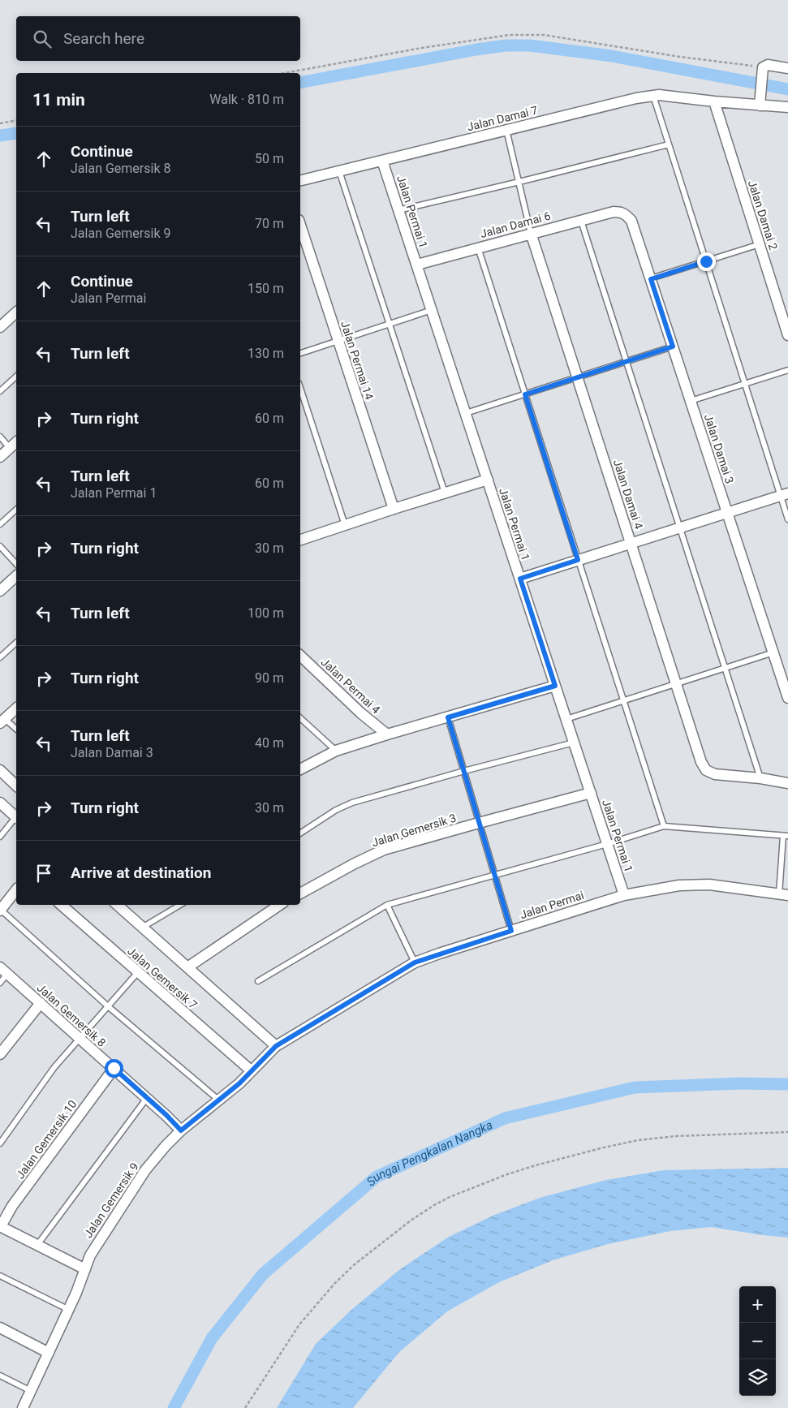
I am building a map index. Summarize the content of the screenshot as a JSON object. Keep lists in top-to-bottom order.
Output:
{
  "streets": {
    "street": [
      "Jalan Damai 7",
      "Jalan Permai 1",
      "Jalan Damai 2",
      "Jalan Damai 6",
      "Jalan Permai 14",
      "Jalan Damai 3",
      "Jalan Damai 4",
      "Jalan Permai 4",
      "Jalan Gemersik 3",
      "Jalan Permai",
      "Jalan Gemersik 7",
      "Jalan Gemersik 8",
      "Jalan Gemersik 10",
      "Jalan Gemersik 9"
    ]
  },
  "crossings": [
    ["Jalan Damai 7", "Jalan Permai 1"],
    ["Jalan Damai 7", "Jalan Damai 2"],
    ["Jalan Permai 1", "Jalan Damai 6"],
    ["Jalan Permai 1", "Jalan Gemersik 3"],
    ["Jalan Permai 1", "Jalan Permai"],
    ["Jalan Damai 6", "Jalan Damai 3"],
    ["Jalan Damai 6", "Jalan Damai 4"],
    ["Jalan Permai", "Jalan Gemersik 9"],
    ["Jalan Gemersik 7", "Jalan Gemersik 9"],
    ["Jalan Gemersik 8", "Jalan Gemersik 10"],
    ["Jalan Gemersik 8", "Jalan Gemersik 9"]
  ],
  "water": ["Sungai Pengkalan Nangka"],
  "page": {
    "search": "Search here",
    "heading": ["11 min", "Walk · 810 m"],
    "list": [
      ["Continue", "Jalan Gemersik 8", "50 m"],
      ["Turn left", "Jalan Gemersik 9", "70 m"],
      ["Continue", "Jalan Permai", "150 m"],
      ["Turn left", "130 m"],
      ["Turn right", "60 m"],
      ["Turn left", "Jalan Permai 1", "60 m"],
      ["Turn right", "30 m"],
      ["Turn left", "100 m"],
      ["Turn right", "90 m"],
      ["Turn left", "Jalan Damai 3", "40 m"],
      ["Turn right", "30 m"],
      "Arrive at destination"
    ],
    "map_buttons": ["+", "−"]
  }
}
